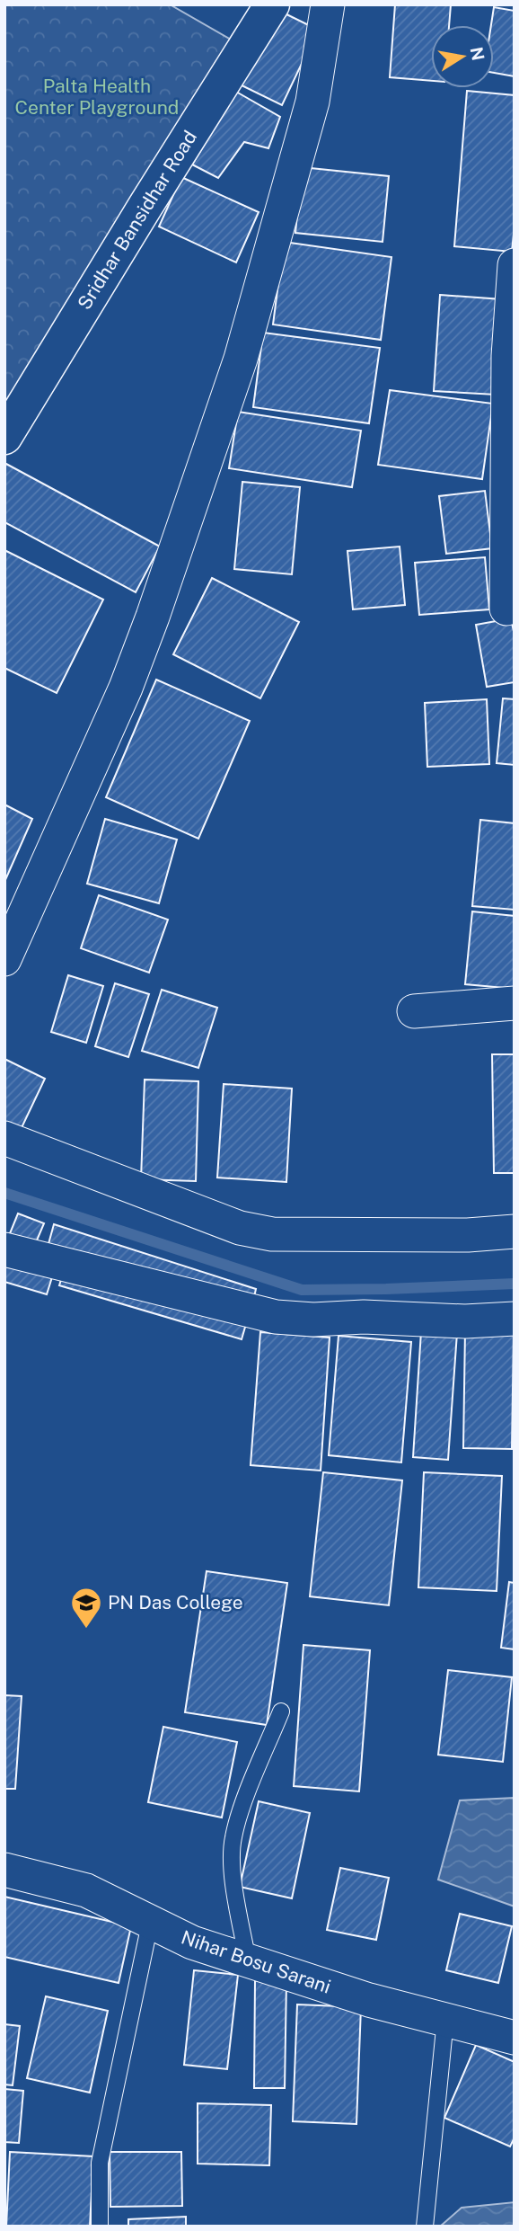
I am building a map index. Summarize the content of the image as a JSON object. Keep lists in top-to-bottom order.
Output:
{
  "streets": {
    "street": ["Sridhar Bansidhar Road", "Nihar Bosu Sarani"]
  },
  "parks": ["Palta Health Center Playground"],
  "places": {
    "school or university": ["PN Das College"]
  },
  "north": "right"
}
